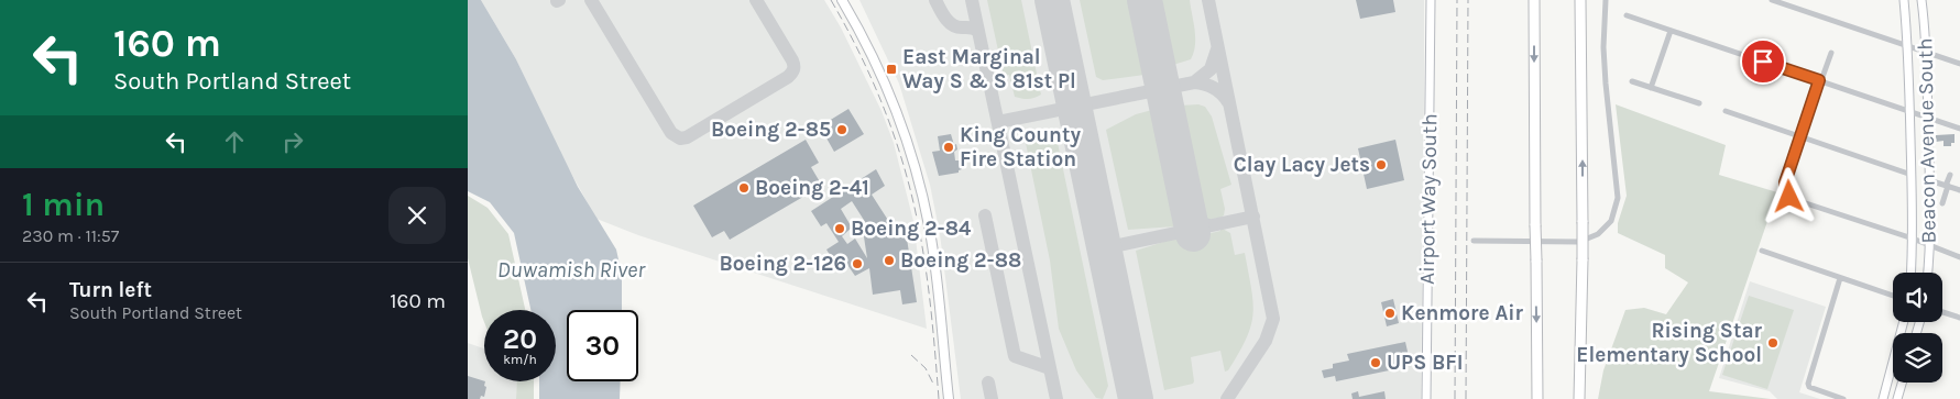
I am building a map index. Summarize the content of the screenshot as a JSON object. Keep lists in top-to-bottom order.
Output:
{
  "streets": {
    "main road": ["Beacon Avenue South", "Airport Way South"]
  },
  "water": ["Duwamish River"],
  "places": {
    "transit": ["East Marginal Way S & S 81st Pl"],
    "other": [
      "Boeing 2-85",
      "King County Fire Station",
      "Clay Lacy Jets",
      "Boeing 2-41",
      "Boeing 2-84",
      "Boeing 2-88",
      "Boeing 2-126",
      "Kenmore Air",
      "Rising Star Elementary School",
      "UPS BFI"
    ]
  },
  "page": {
    "turn": ["160 m", "South Portland Street"],
    "heading": ["1 min", "230 m · 11:57"],
    "list": [
      {
        "name": "Turn left",
        "note": "South Portland Street",
        "value": "160 m"
      }
    ],
    "speed": "20 km/h",
    "limit": "30"
  }
}
